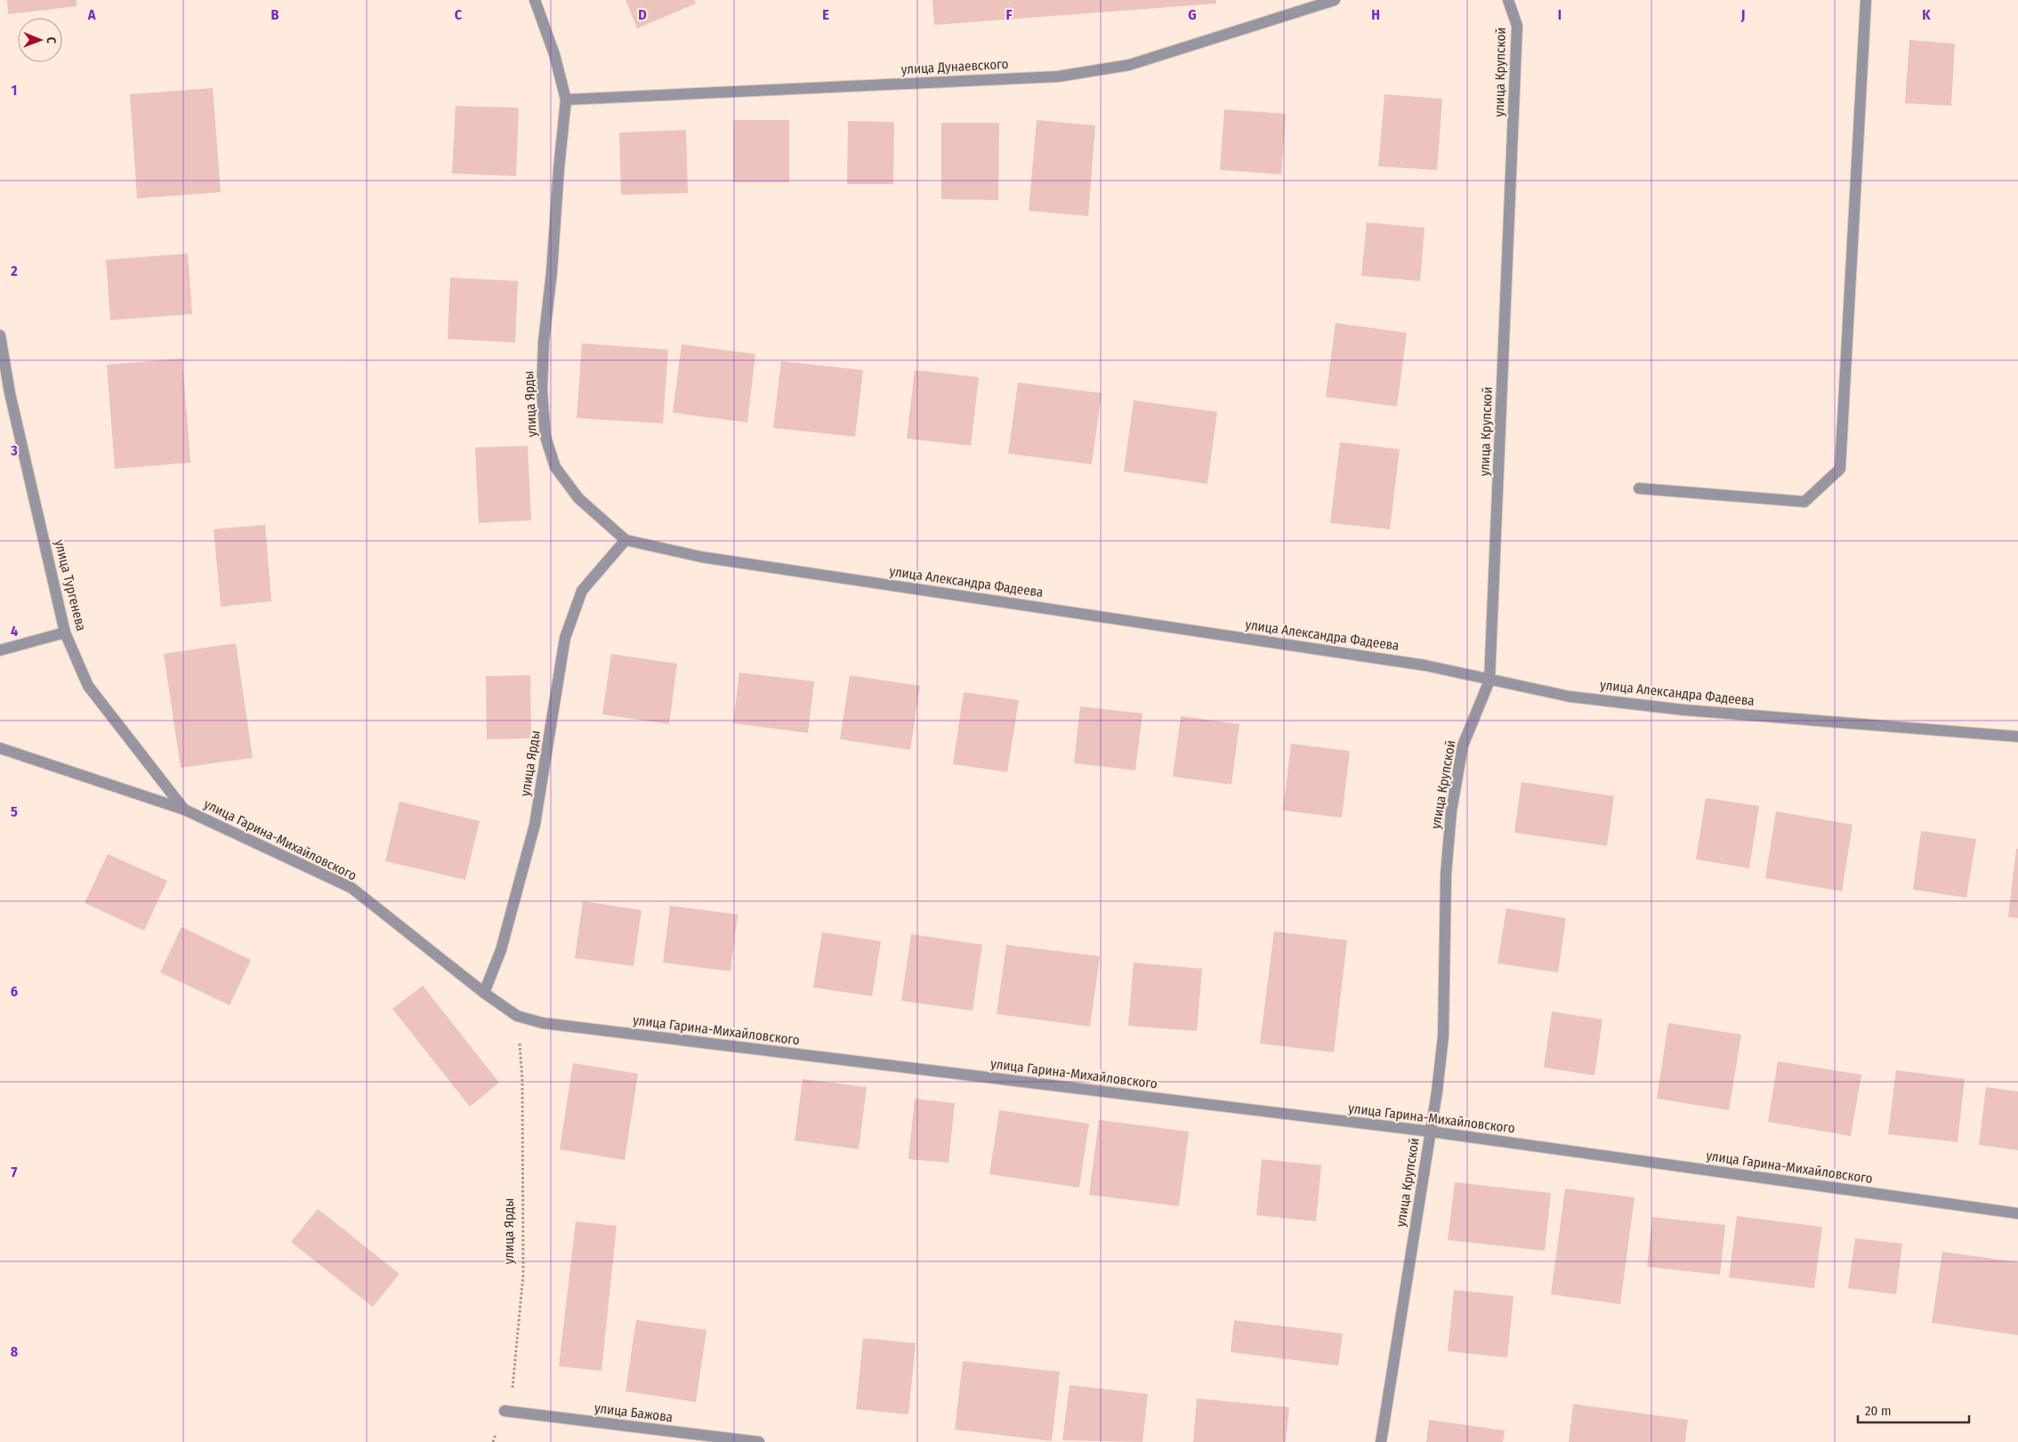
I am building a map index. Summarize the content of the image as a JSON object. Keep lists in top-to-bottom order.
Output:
{
  "streets": {
    "street": [
      "улица Дунаевского",
      "улица Крупской",
      "улица Ярды",
      "улица Александра Фадеева",
      "улица Тургенева",
      "улица Гарина-Михайловского",
      "улица Бажова"
    ]
  },
  "crossings": [
    ["улица Дунаевского", "улица Ярды"],
    ["улица Крупской", "улица Александра Фадеева"],
    ["улица Крупской", "улица Гарина-Михайловского"],
    ["улица Ярды", "улица Александра Фадеева"],
    ["улица Ярды", "улица Гарина-Михайловского"],
    ["улица Ярды", "улица Бажова"],
    ["улица Тургенева", "улица Гарина-Михайловского"]
  ],
  "scale_bar": "20 m",
  "north": "right",
  "grid": {
    "columns": [
      "A",
      "B",
      "C",
      "D",
      "E",
      "F",
      "G",
      "H",
      "I",
      "J",
      "K"
    ],
    "rows": [
      "1",
      "2",
      "3",
      "4",
      "5",
      "6",
      "7",
      "8"
    ]
  }
}
